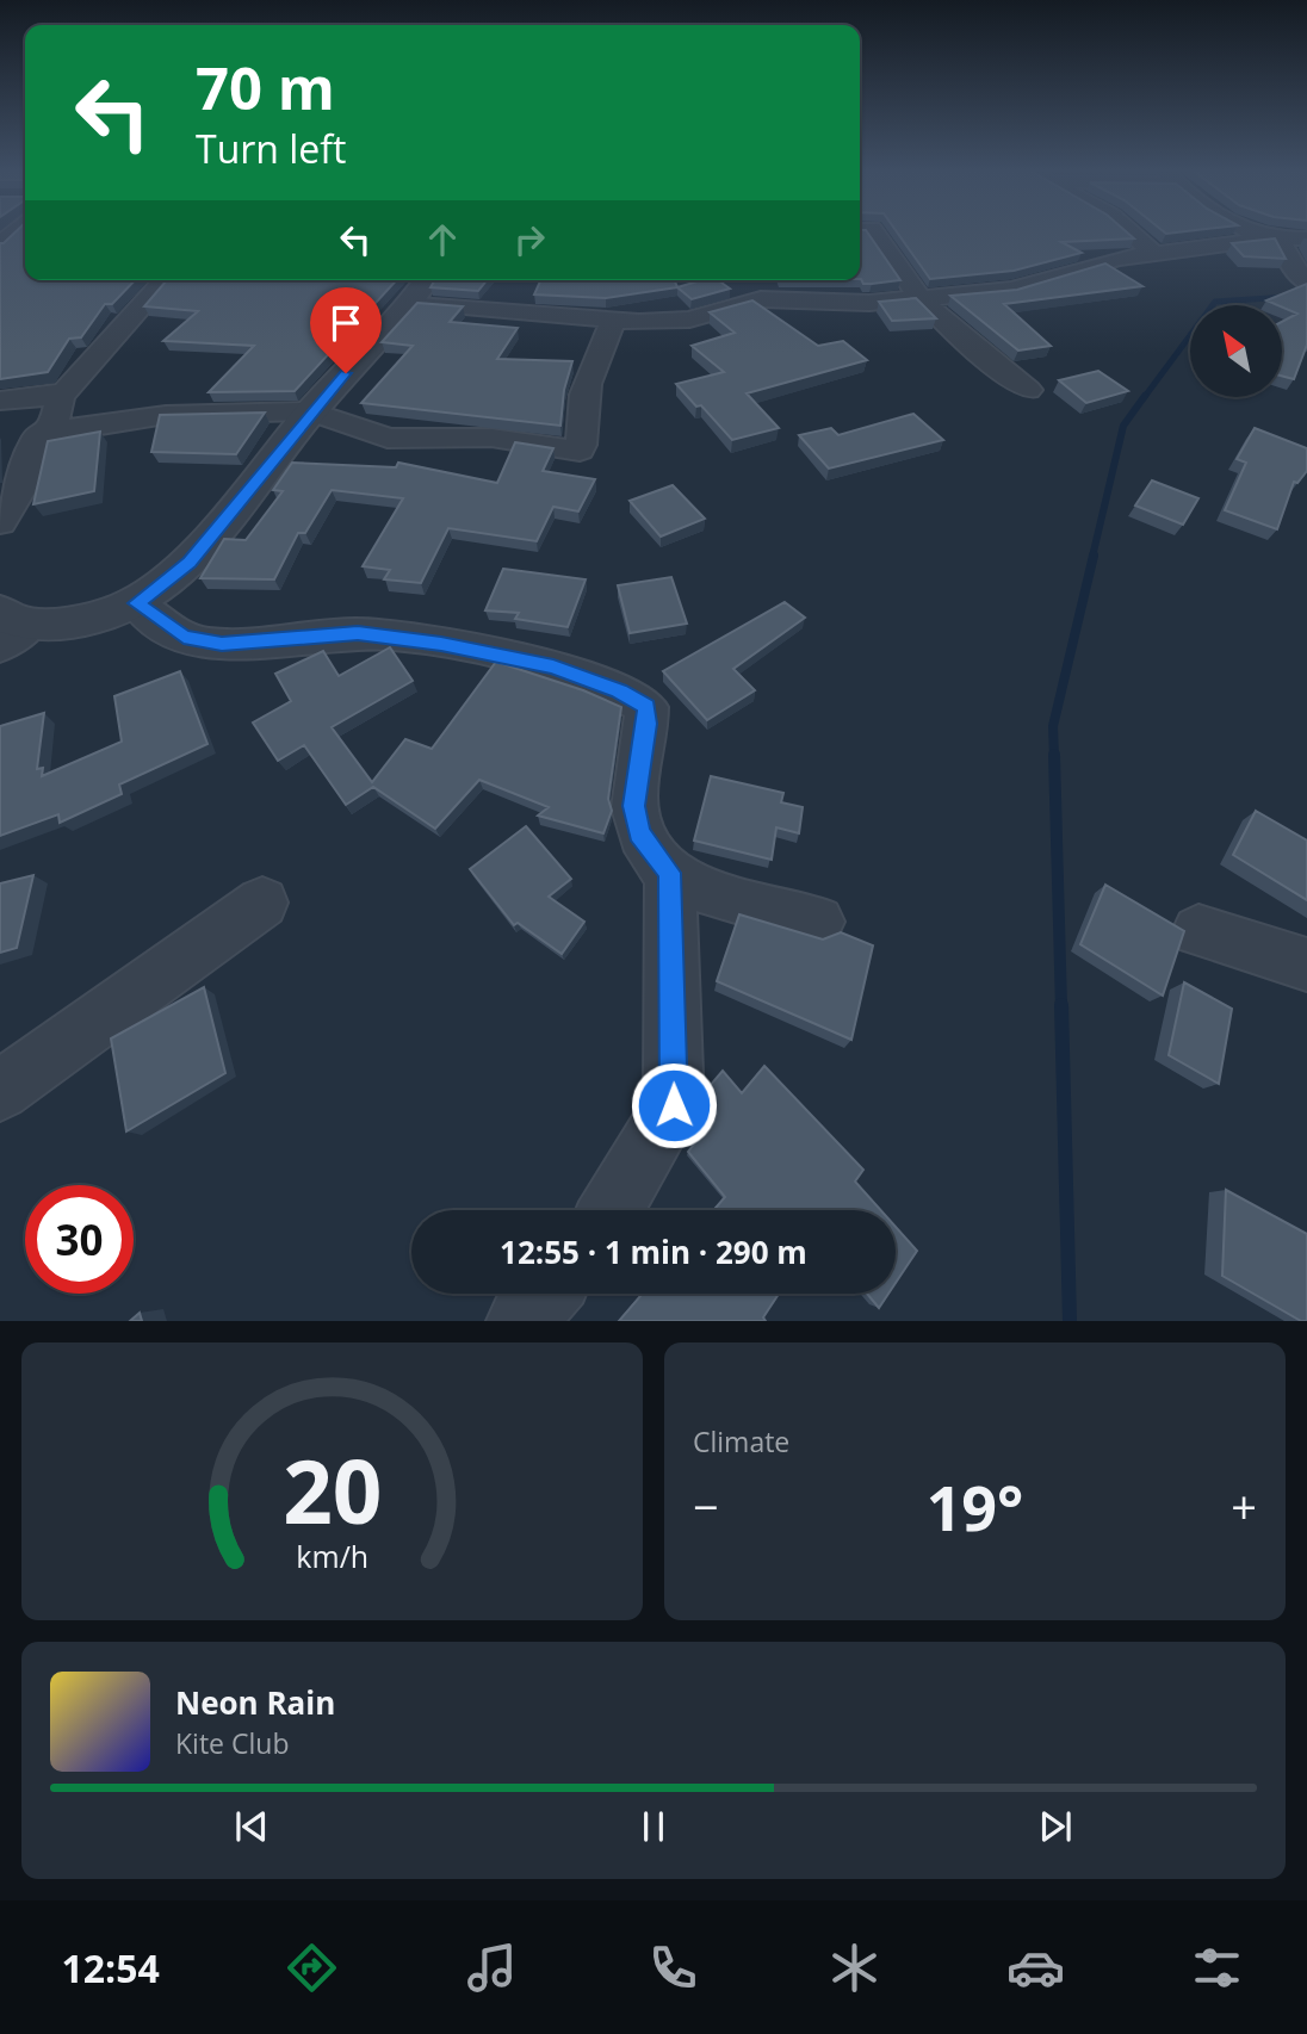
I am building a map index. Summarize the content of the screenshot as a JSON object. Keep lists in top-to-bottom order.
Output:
{
  "north": "top left",
  "page": {
    "turn": ["70 m", "Turn left"],
    "limit": "30",
    "trip": "12:55 · 1 min · 290 m",
    "tile": "Climate",
    "heat": ["−", "19°", "+"],
    "song": ["Neon Rain", "Kite Club"],
    "tabs": "12:54",
    "gauge": ["20", "km/h"]
  }
}
